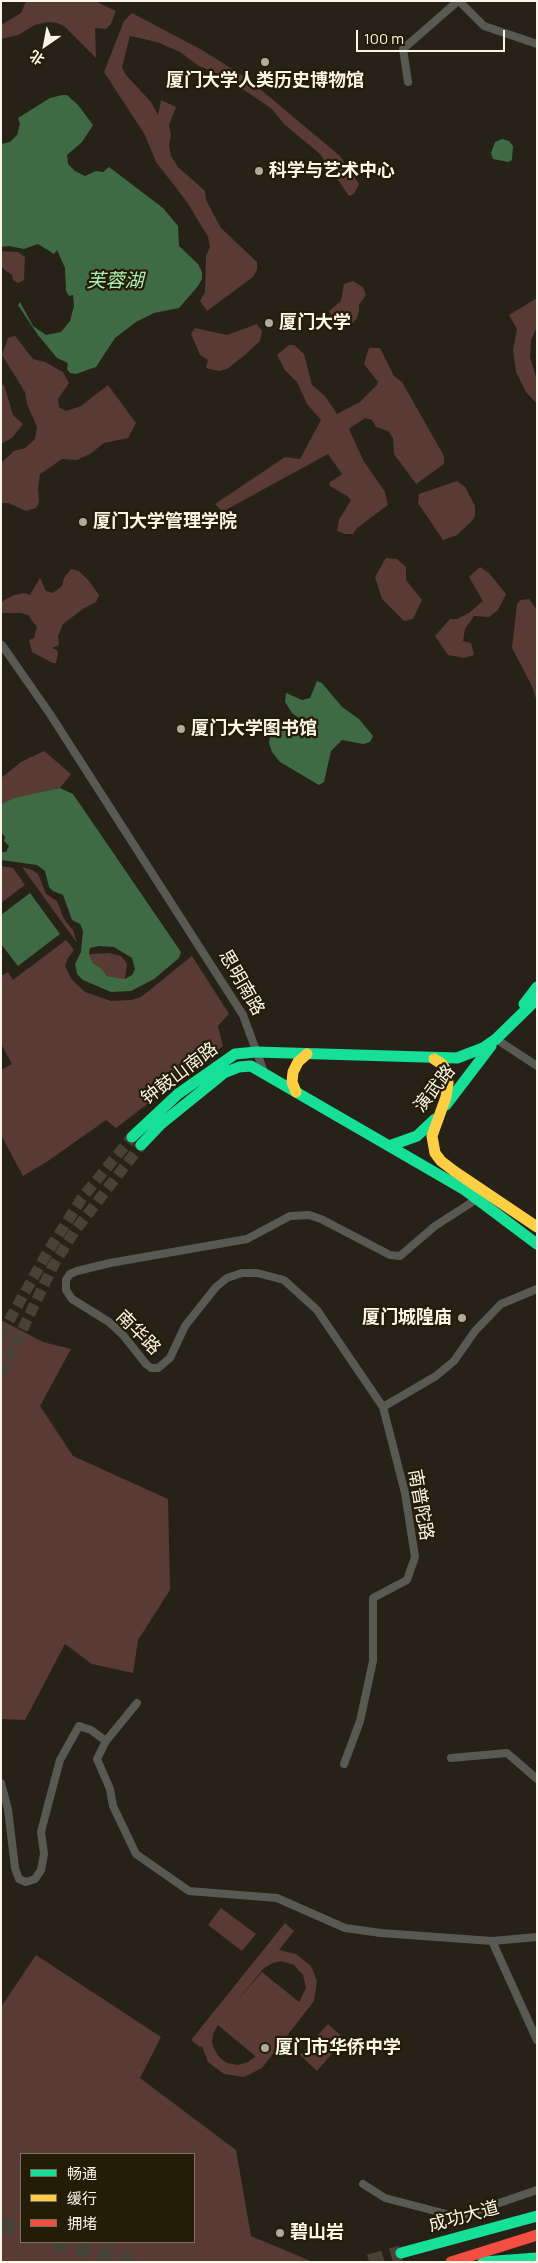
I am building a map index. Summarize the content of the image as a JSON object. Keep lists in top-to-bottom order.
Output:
{
  "streets": {
    "main road": ["钟鼓山南路", "演武路", "成功大道"],
    "street": ["思明南路", "南华路", "南普陀路"]
  },
  "crossings": [
    ["思明南路", "钟鼓山南路"],
    ["钟鼓山南路", "演武路"],
    ["南华路", "南普陀路"]
  ],
  "water": ["芙蓉湖"],
  "places": [
    "厦门大学人类历史博物馆",
    "科学与艺术中心",
    "厦门大学",
    "厦门大学管理学院",
    "厦门大学图书馆",
    "厦门城隍庙",
    "厦门市华侨中学",
    "碧山岩"
  ],
  "legend": ["畅通", "缓行", "拥堵"],
  "scale_bar": "100 m",
  "north": "bottom left"
}
